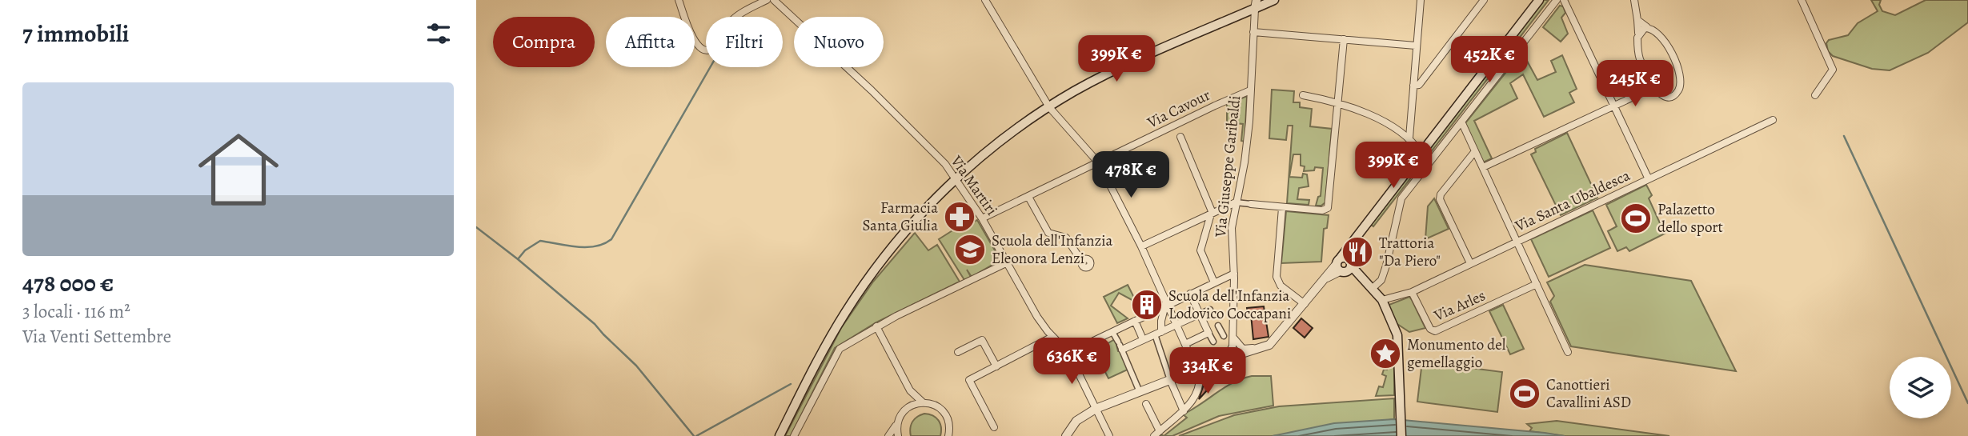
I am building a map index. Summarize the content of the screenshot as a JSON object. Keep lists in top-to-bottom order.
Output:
{
  "streets": {
    "street": [
      "Via Cavour",
      "Via Giuseppe Garibaldi",
      "Via Martiri",
      "Via Santa Ubaldesca",
      "Via Arles"
    ]
  },
  "crossings": [
    ["Via Cavour", "Via Giuseppe Garibaldi"],
    ["Via Cavour", "Via Martiri"],
    ["Via Santa Ubaldesca", "Via Arles"]
  ],
  "places": {
    "pharmacy": ["Farmacia Santa Giulia"],
    "sports": ["Palazetto dello sport", "Canottieri Cavallini ASD"],
    "school or university": ["Scuola dell'Infanzia Eleonora Lenzi"],
    "restaurant": ["Trattoria \"Da Piero\""],
    "building": ["Scuola dell'Infanzia Lodovico Coccapani"],
    "place": ["Monumento del gemellaggio"]
  },
  "page": {
    "heading": "7 immobili",
    "chip": [
      "Compra",
      "Affitta",
      "Filtri",
      "Nuovo"
    ],
    "price": [
      "399K €",
      "452K €",
      "245K €",
      "399K €",
      "478K €",
      "636K €",
      "334K €"
    ],
    "list": [
      {
        "name": "478 000 €",
        "note": "3 locali · 116 m² · Via Venti Settembre"
      }
    ]
  }
}
